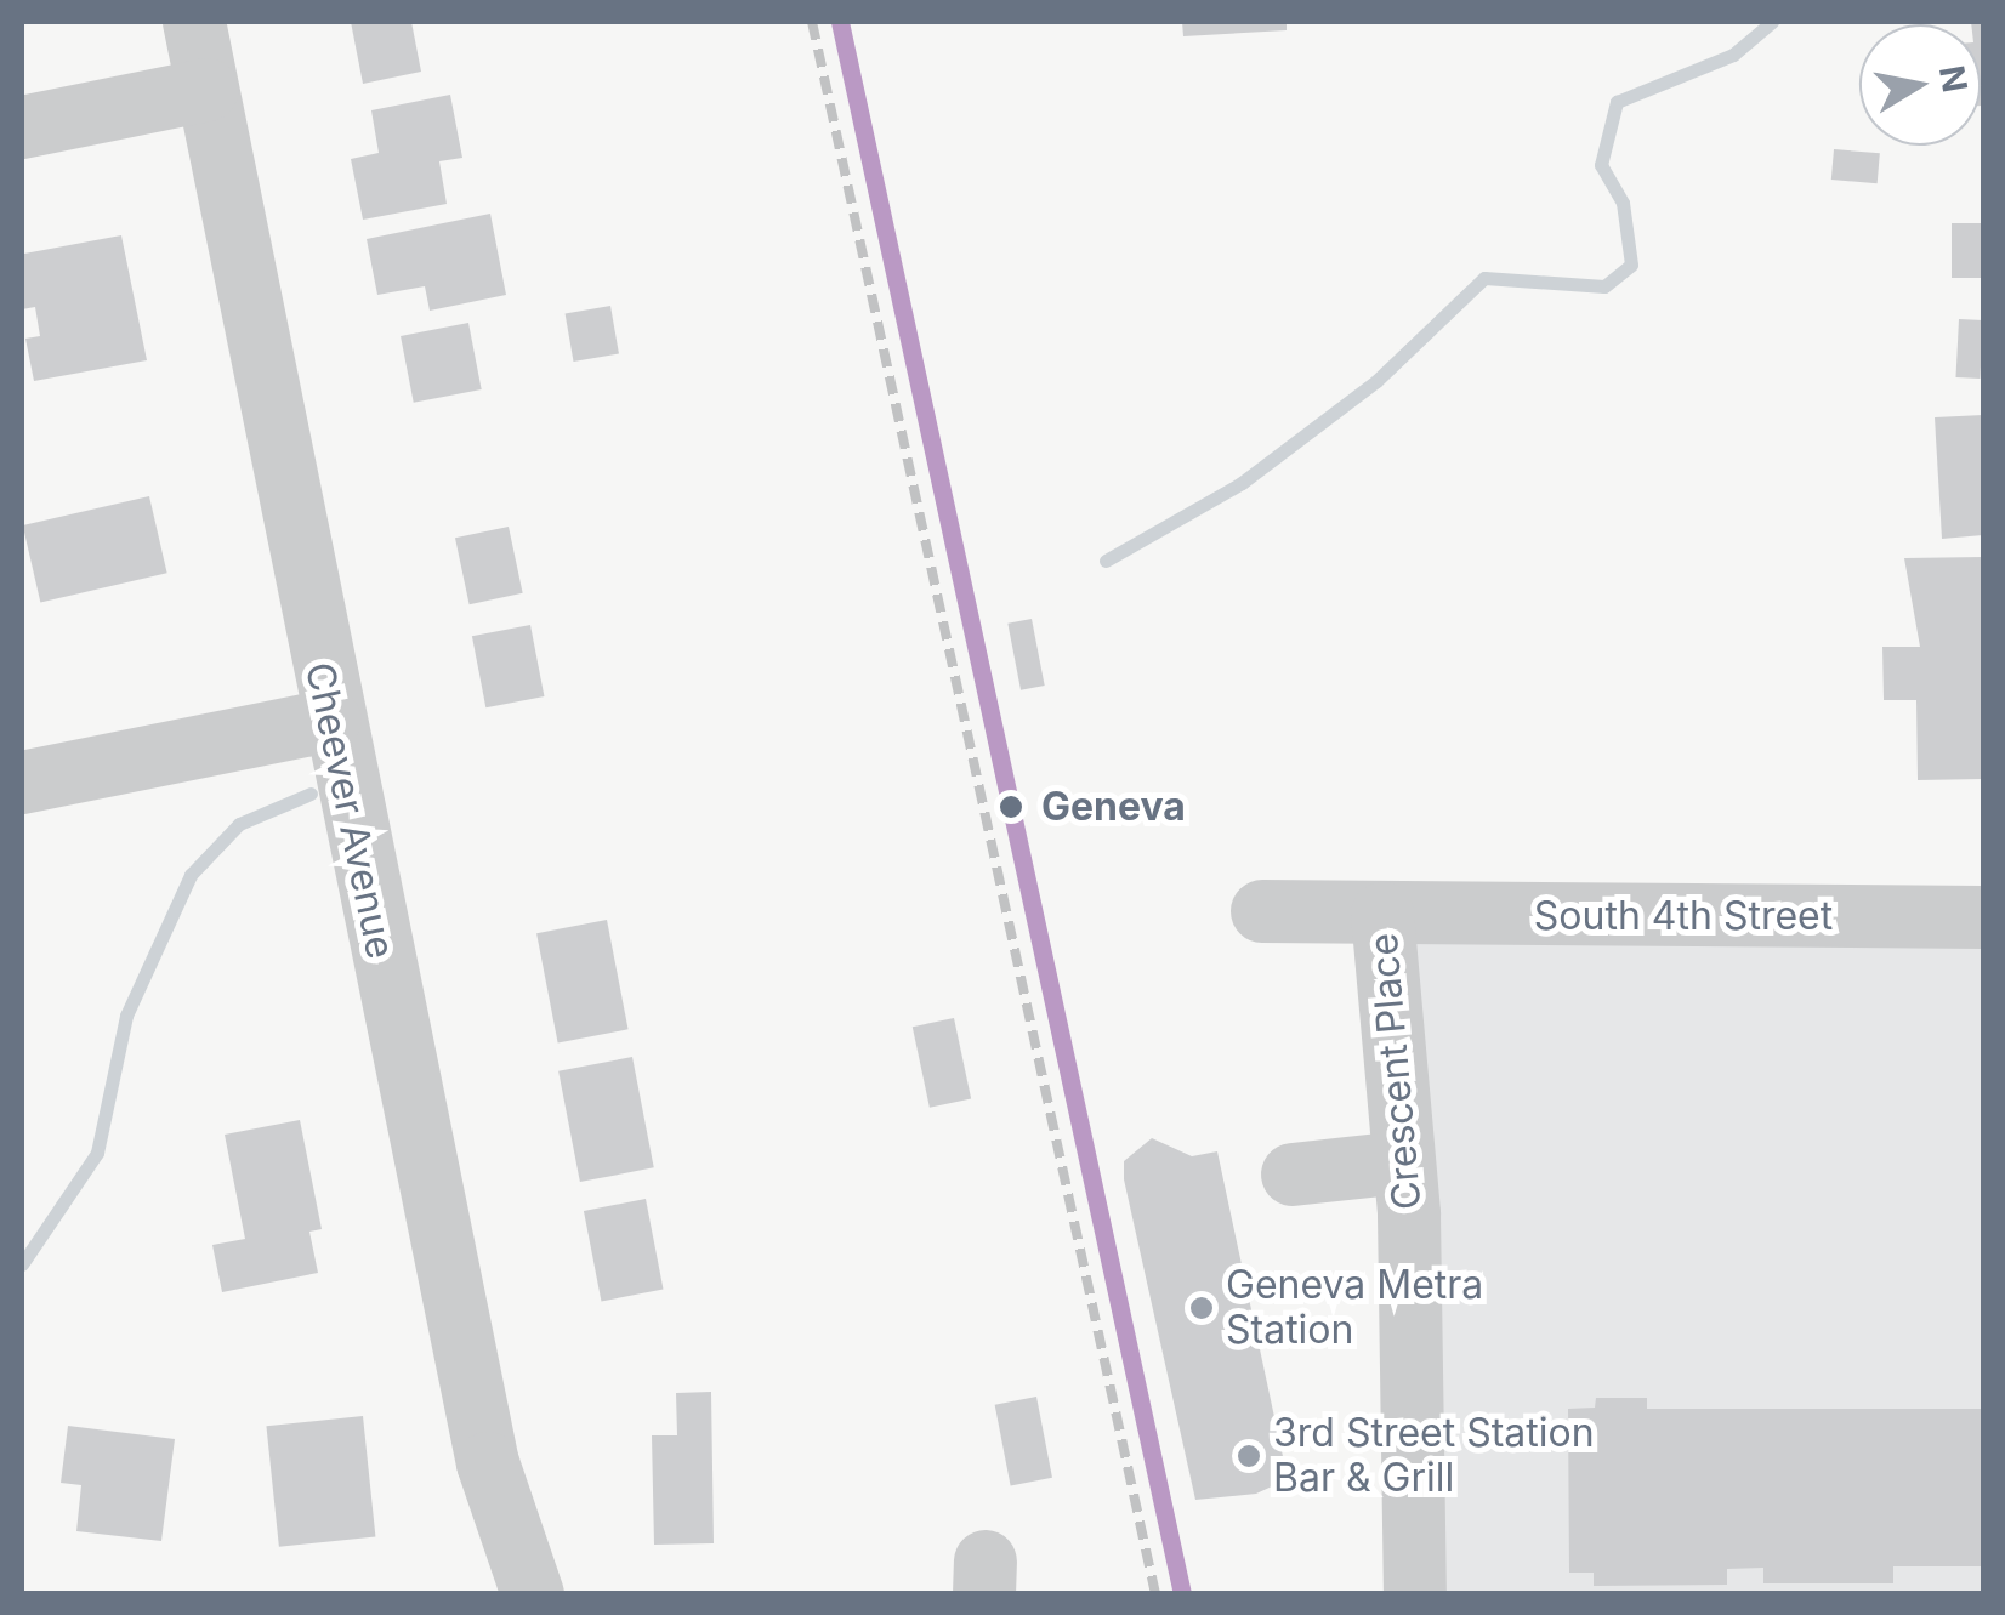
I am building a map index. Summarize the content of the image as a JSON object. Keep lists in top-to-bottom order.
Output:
{
  "streets": {
    "street": ["Cheever Avenue", "South 4th Street", "Crescent Place"]
  },
  "crossings": [
    ["South 4th Street", "Crescent Place"]
  ],
  "places": ["Geneva", "Geneva Metra Station", "3rd Street Station Bar & Grill"],
  "north": "right"
}
